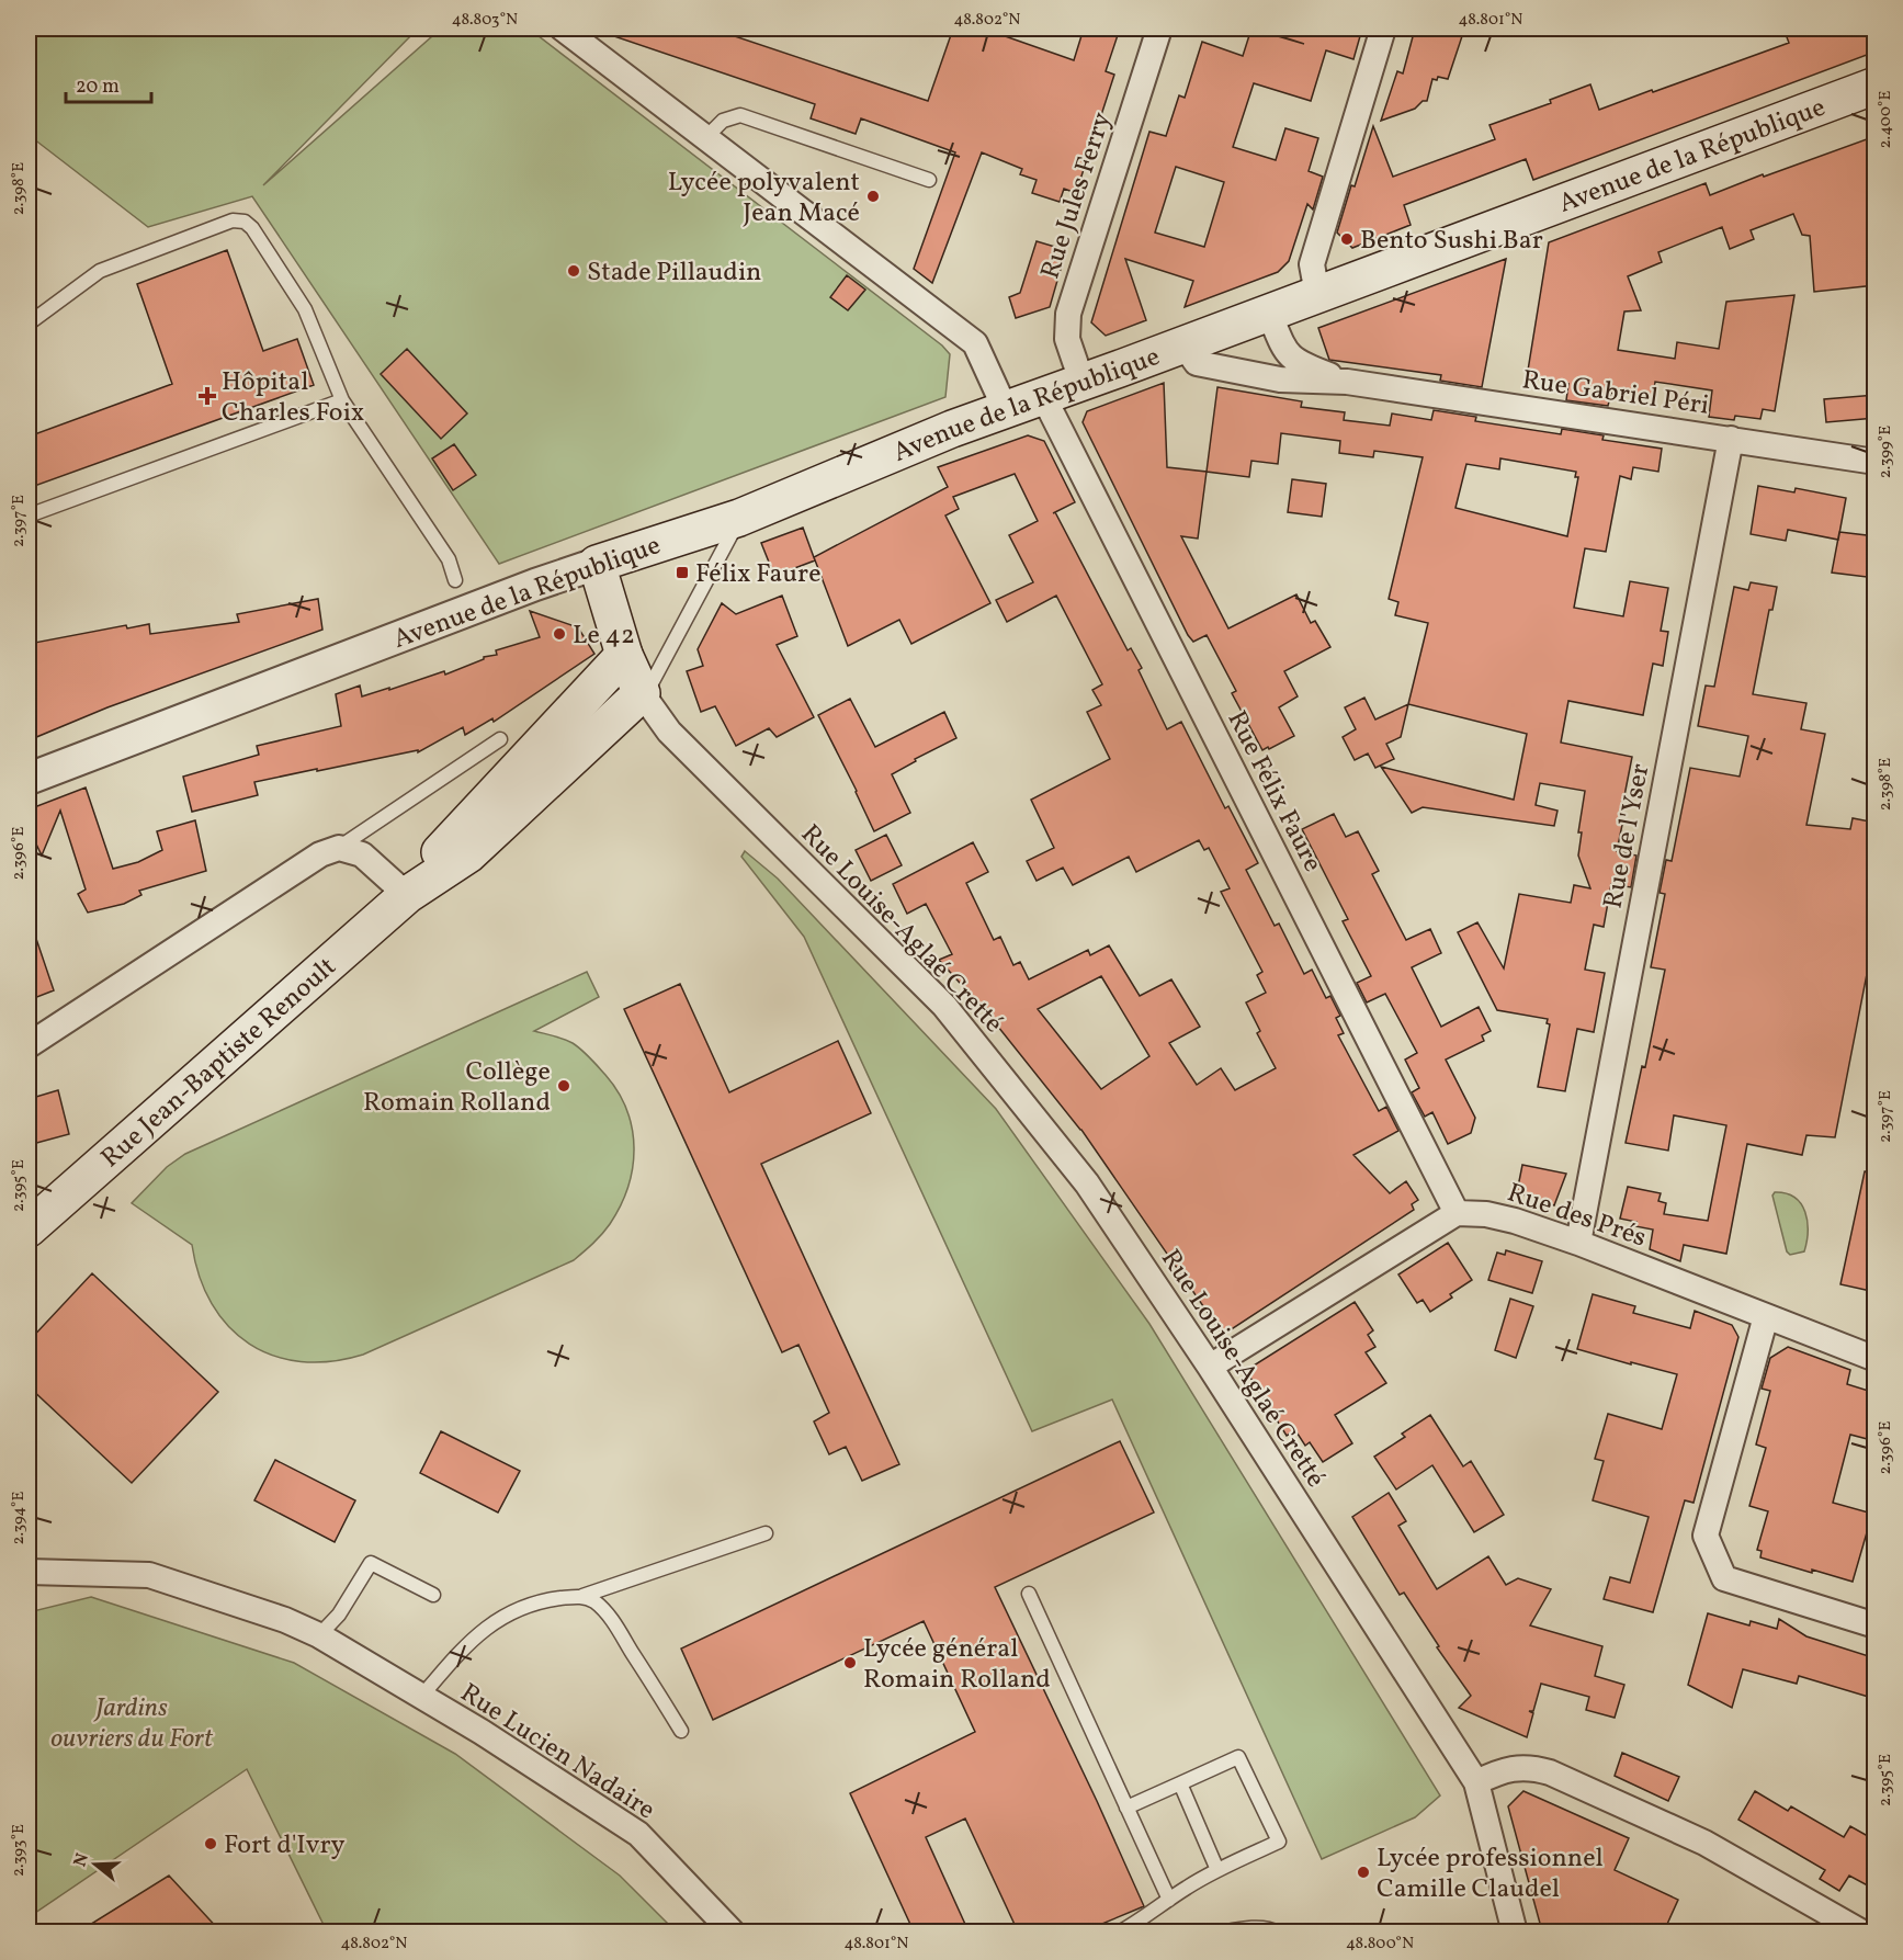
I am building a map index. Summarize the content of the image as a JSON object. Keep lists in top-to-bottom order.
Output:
{
  "streets": {
    "main road": ["Avenue de la République", "Rue Jean-Baptiste Renoult"],
    "street": [
      "Rue Jules Ferry",
      "Rue Gabriel Péri",
      "Rue Félix Faure",
      "Rue de l'Yser",
      "Rue Louise-Aglaé Cretté",
      "Rue des Prés",
      "Rue Lucien Nadaire"
    ]
  },
  "crossings": [
    ["Avenue de la République", "Rue Jules Ferry"],
    ["Avenue de la République", "Rue Gabriel Péri"],
    ["Avenue de la République", "Rue Félix Faure"],
    ["Rue Gabriel Péri", "Rue de l'Yser"],
    ["Rue Félix Faure", "Rue des Prés"],
    ["Rue de l'Yser", "Rue des Prés"],
    ["Rue Louise-Aglaé Cretté", "Rue Jean-Baptiste Renoult"]
  ],
  "parks": ["Jardins ouvriers du Fort"],
  "places": {
    "other": [
      "Lycée polyvalent Jean Macé",
      "Bento Sushi Bar",
      "Stade Pillaudin",
      "Le 42",
      "Collège Romain Rolland",
      "Lycée général Romain Rolland",
      "Fort d'Ivry",
      "Lycée professionnel Camille Claudel"
    ],
    "health": ["Hôpital Charles Foix"],
    "transit": ["Félix Faure"]
  },
  "scale_bar": "20 m",
  "north": "left",
  "coordinates": [
    "48.803°N",
    "48.802°N",
    "48.801°N",
    "2.400°E",
    "2.398°E",
    "2.399°E",
    "2.397°E",
    "2.396°E",
    "2.395°E",
    "2.394°E",
    "2.393°E",
    "48.800°N"
  ]
}
